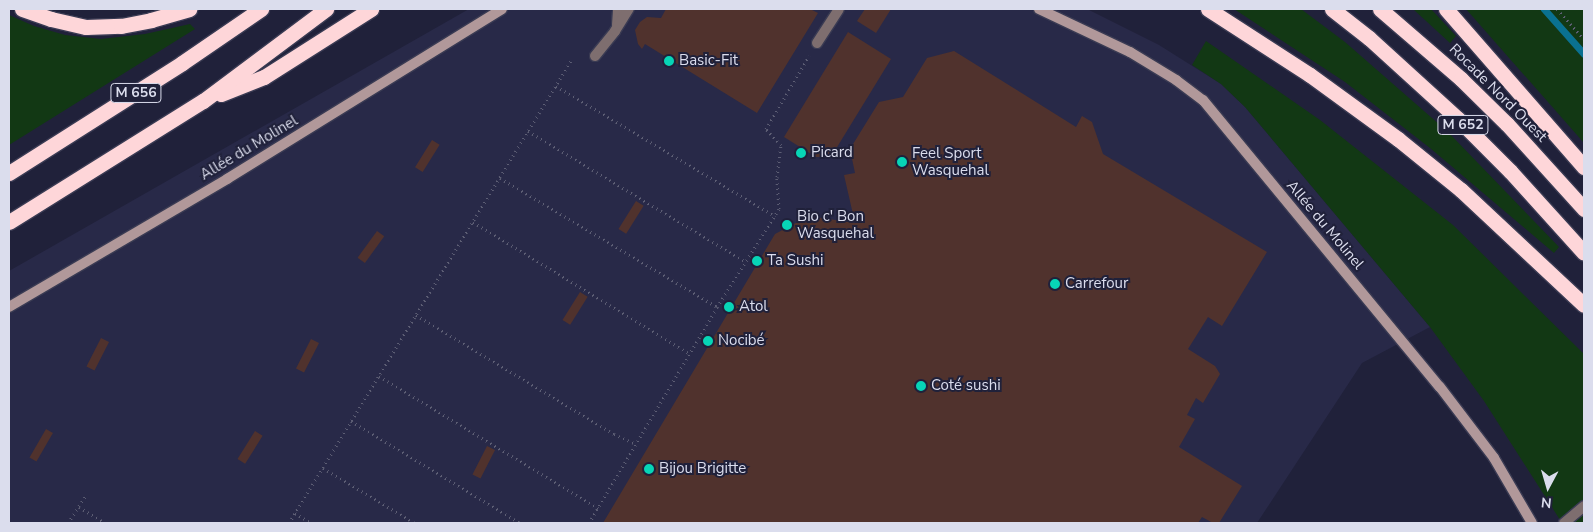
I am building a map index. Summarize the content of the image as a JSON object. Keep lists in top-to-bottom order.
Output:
{
  "streets": {
    "highway": ["M 656", "Rocade Nord Ouest", "M 652"],
    "street": ["Allée du Molinel"]
  },
  "places": [
    "Basic-Fit",
    "Picard",
    "Feel Sport Wasquehal",
    "Bio c' Bon Wasquehal",
    "Ta Sushi",
    "Carrefour",
    "Atol",
    "Nocibé",
    "Coté sushi",
    "Bijou Brigitte"
  ],
  "north": "bottom"
}
